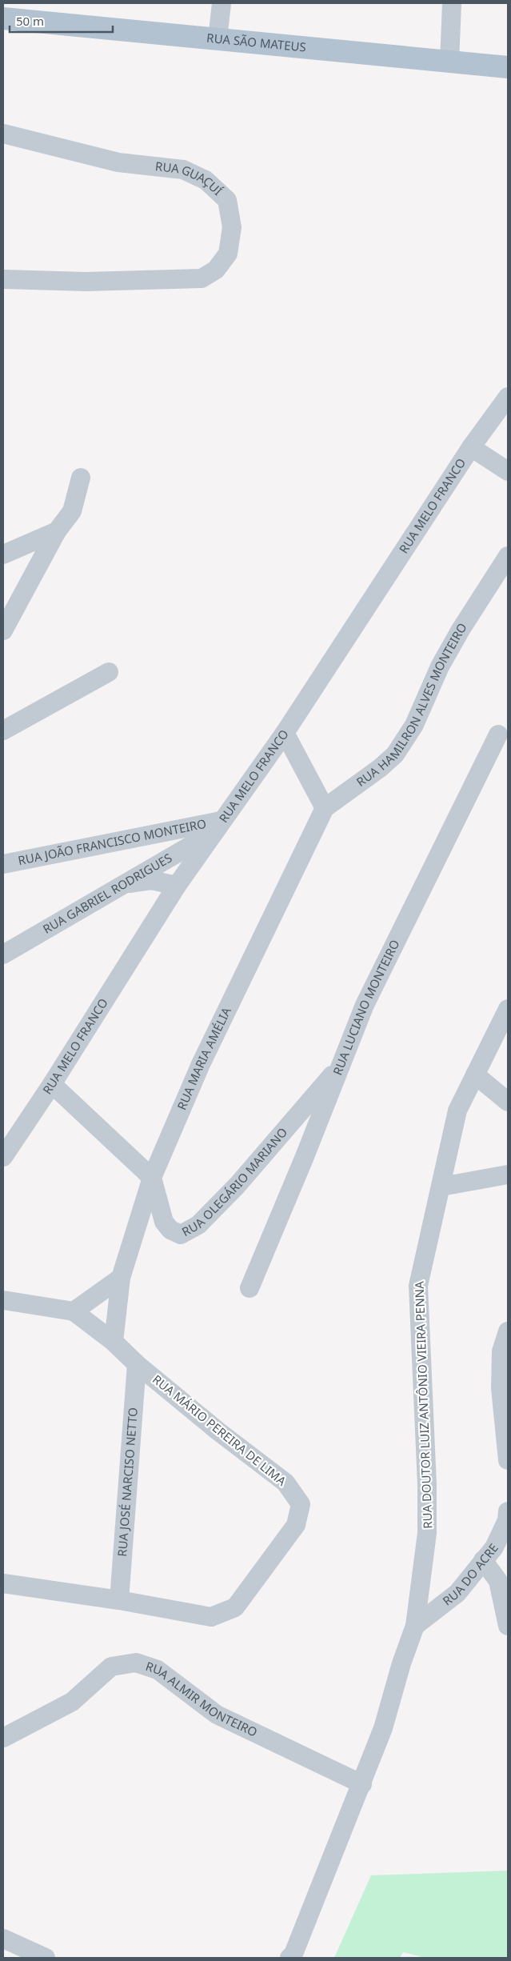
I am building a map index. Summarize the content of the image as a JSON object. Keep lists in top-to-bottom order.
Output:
{
  "streets": {
    "main road": ["RUA SÃO MATEUS"],
    "street": [
      "RUA GUAÇUÍ",
      "RUA MELO FRANCO",
      "RUA HAMILRON ALVES MONTEIRO",
      "RUA JOÃO FRANCISCO MONTEIRO",
      "RUA GABRIEL RODRIGUES",
      "RUA LUCIANO MONTEIRO",
      "RUA MARIA AMÉLIA",
      "RUA OLEGÁRIO MARIANO",
      "RUA DOUTOR LUIZ ANTÔNIO VIEIRA PENNA",
      "RUA MÁRIO PEREIRA DE LIMA",
      "RUA JOSÉ NARCISO NETTO",
      "RUA DO ACRE",
      "RUA ALMIR MONTEIRO"
    ]
  },
  "crossings": [
    ["RUA MELO FRANCO", "RUA JOÃO FRANCISCO MONTEIRO"],
    ["RUA MELO FRANCO", "RUA GABRIEL RODRIGUES"],
    ["RUA HAMILRON ALVES MONTEIRO", "RUA MARIA AMÉLIA"],
    ["RUA JOÃO FRANCISCO MONTEIRO", "RUA GABRIEL RODRIGUES"],
    ["RUA LUCIANO MONTEIRO", "RUA OLEGÁRIO MARIANO"],
    ["RUA MARIA AMÉLIA", "RUA OLEGÁRIO MARIANO"],
    ["RUA DOUTOR LUIZ ANTÔNIO VIEIRA PENNA", "RUA DO ACRE"],
    ["RUA DOUTOR LUIZ ANTÔNIO VIEIRA PENNA", "RUA ALMIR MONTEIRO"],
    ["RUA MÁRIO PEREIRA DE LIMA", "RUA JOSÉ NARCISO NETTO"]
  ],
  "scale_bar": "50 m"
}
